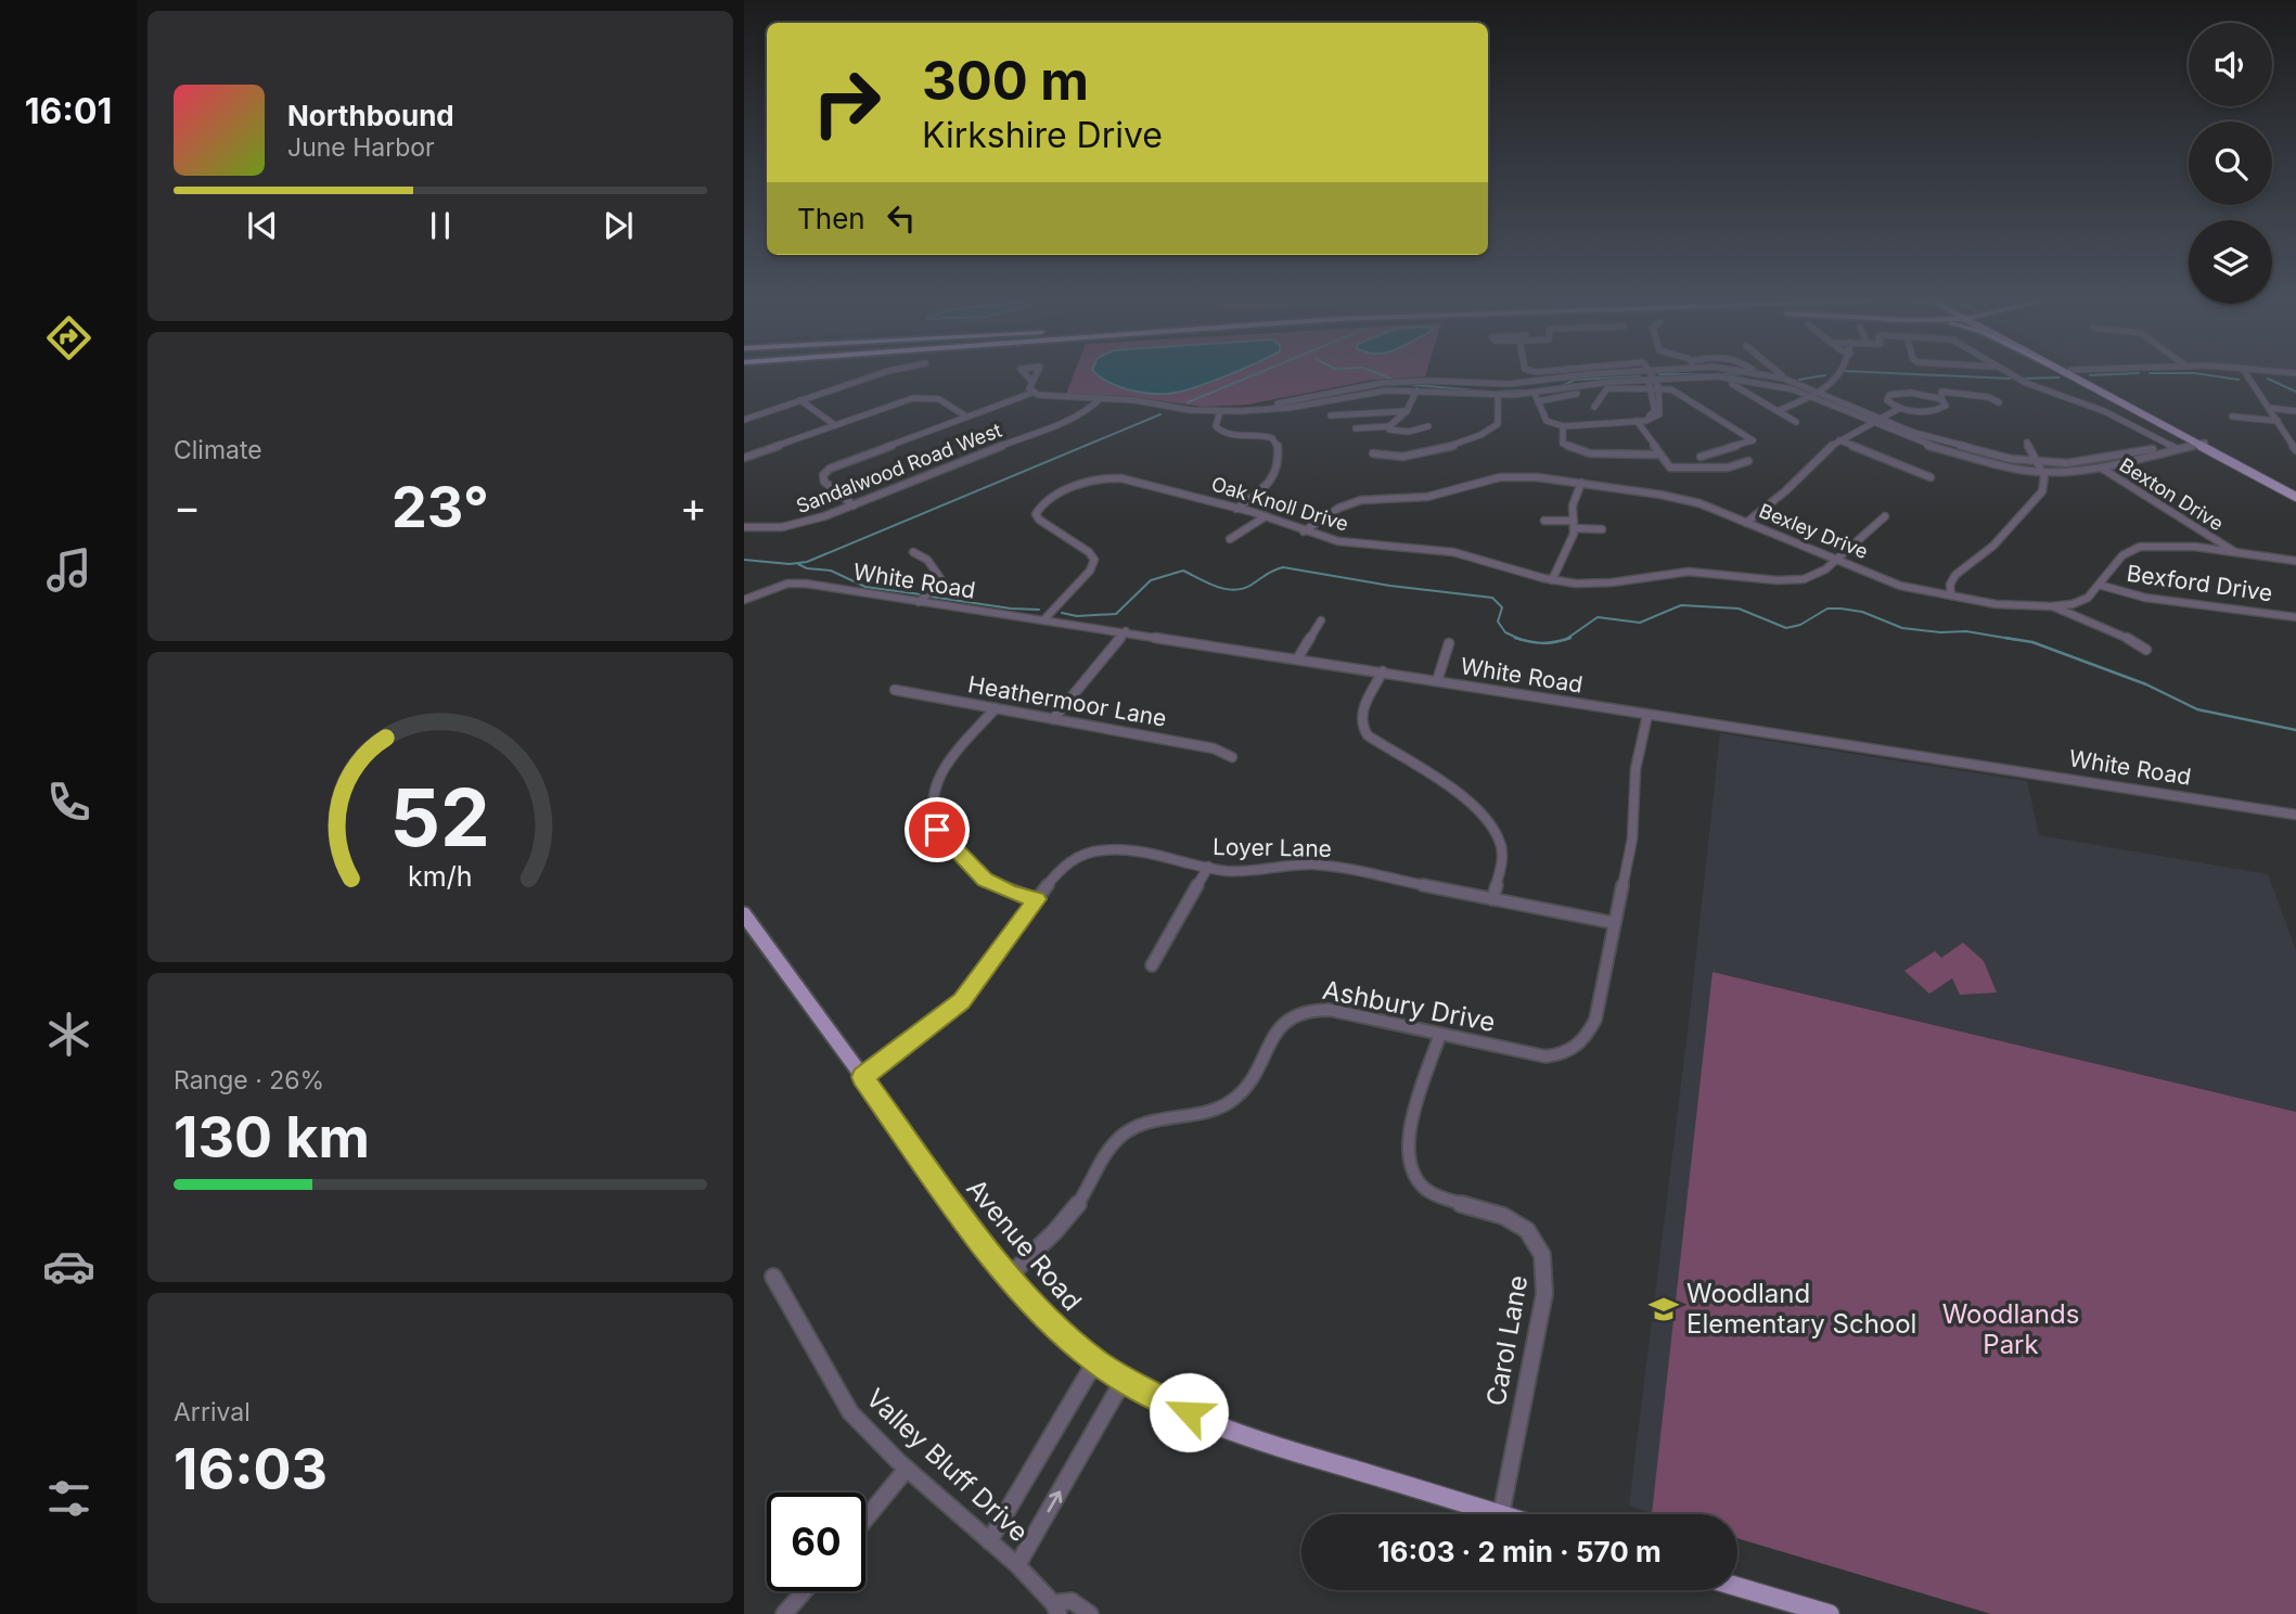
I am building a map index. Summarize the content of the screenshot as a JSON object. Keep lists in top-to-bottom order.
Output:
{
  "streets": {
    "main road": ["Avenue Road"],
    "street": [
      "Sandalwood Road West",
      "Bexton Drive",
      "Oak Knoll Drive",
      "Bexley Drive",
      "White Road",
      "Bexford Drive",
      "Heathermoor Lane",
      "Loyer Lane",
      "Ashbury Drive",
      "Carol Lane",
      "Valley Bluff Drive"
    ]
  },
  "crossings": [
    ["Bexton Drive", "Bexley Drive"],
    ["Oak Knoll Drive", "Bexley Drive"],
    ["Oak Knoll Drive", "White Road"],
    ["Bexley Drive", "Bexford Drive"],
    ["White Road", "Ashbury Drive"],
    ["Loyer Lane", "Ashbury Drive"],
    ["Loyer Lane", "Avenue Road"],
    ["Ashbury Drive", "Avenue Road"],
    ["Ashbury Drive", "Carol Lane"],
    ["Avenue Road", "Carol Lane"]
  ],
  "parks": ["Woodlands Park"],
  "places": {
    "school or university": ["Woodland Elementary School"]
  },
  "page": {
    "tabs": "16:01",
    "turn": ["300 m", "Kirkshire Drive"],
    "song": ["Northbound", "June Harbor"],
    "then": "Then",
    "tile": [
      "Climate",
      ["Range · 26%", "130 km"],
      ["Arrival", "16:03"]
    ],
    "heat": ["−", "23°", "+"],
    "limit": "60",
    "trip": "16:03 · 2 min · 570 m",
    "gauge": ["52", "km/h"]
  }
}
